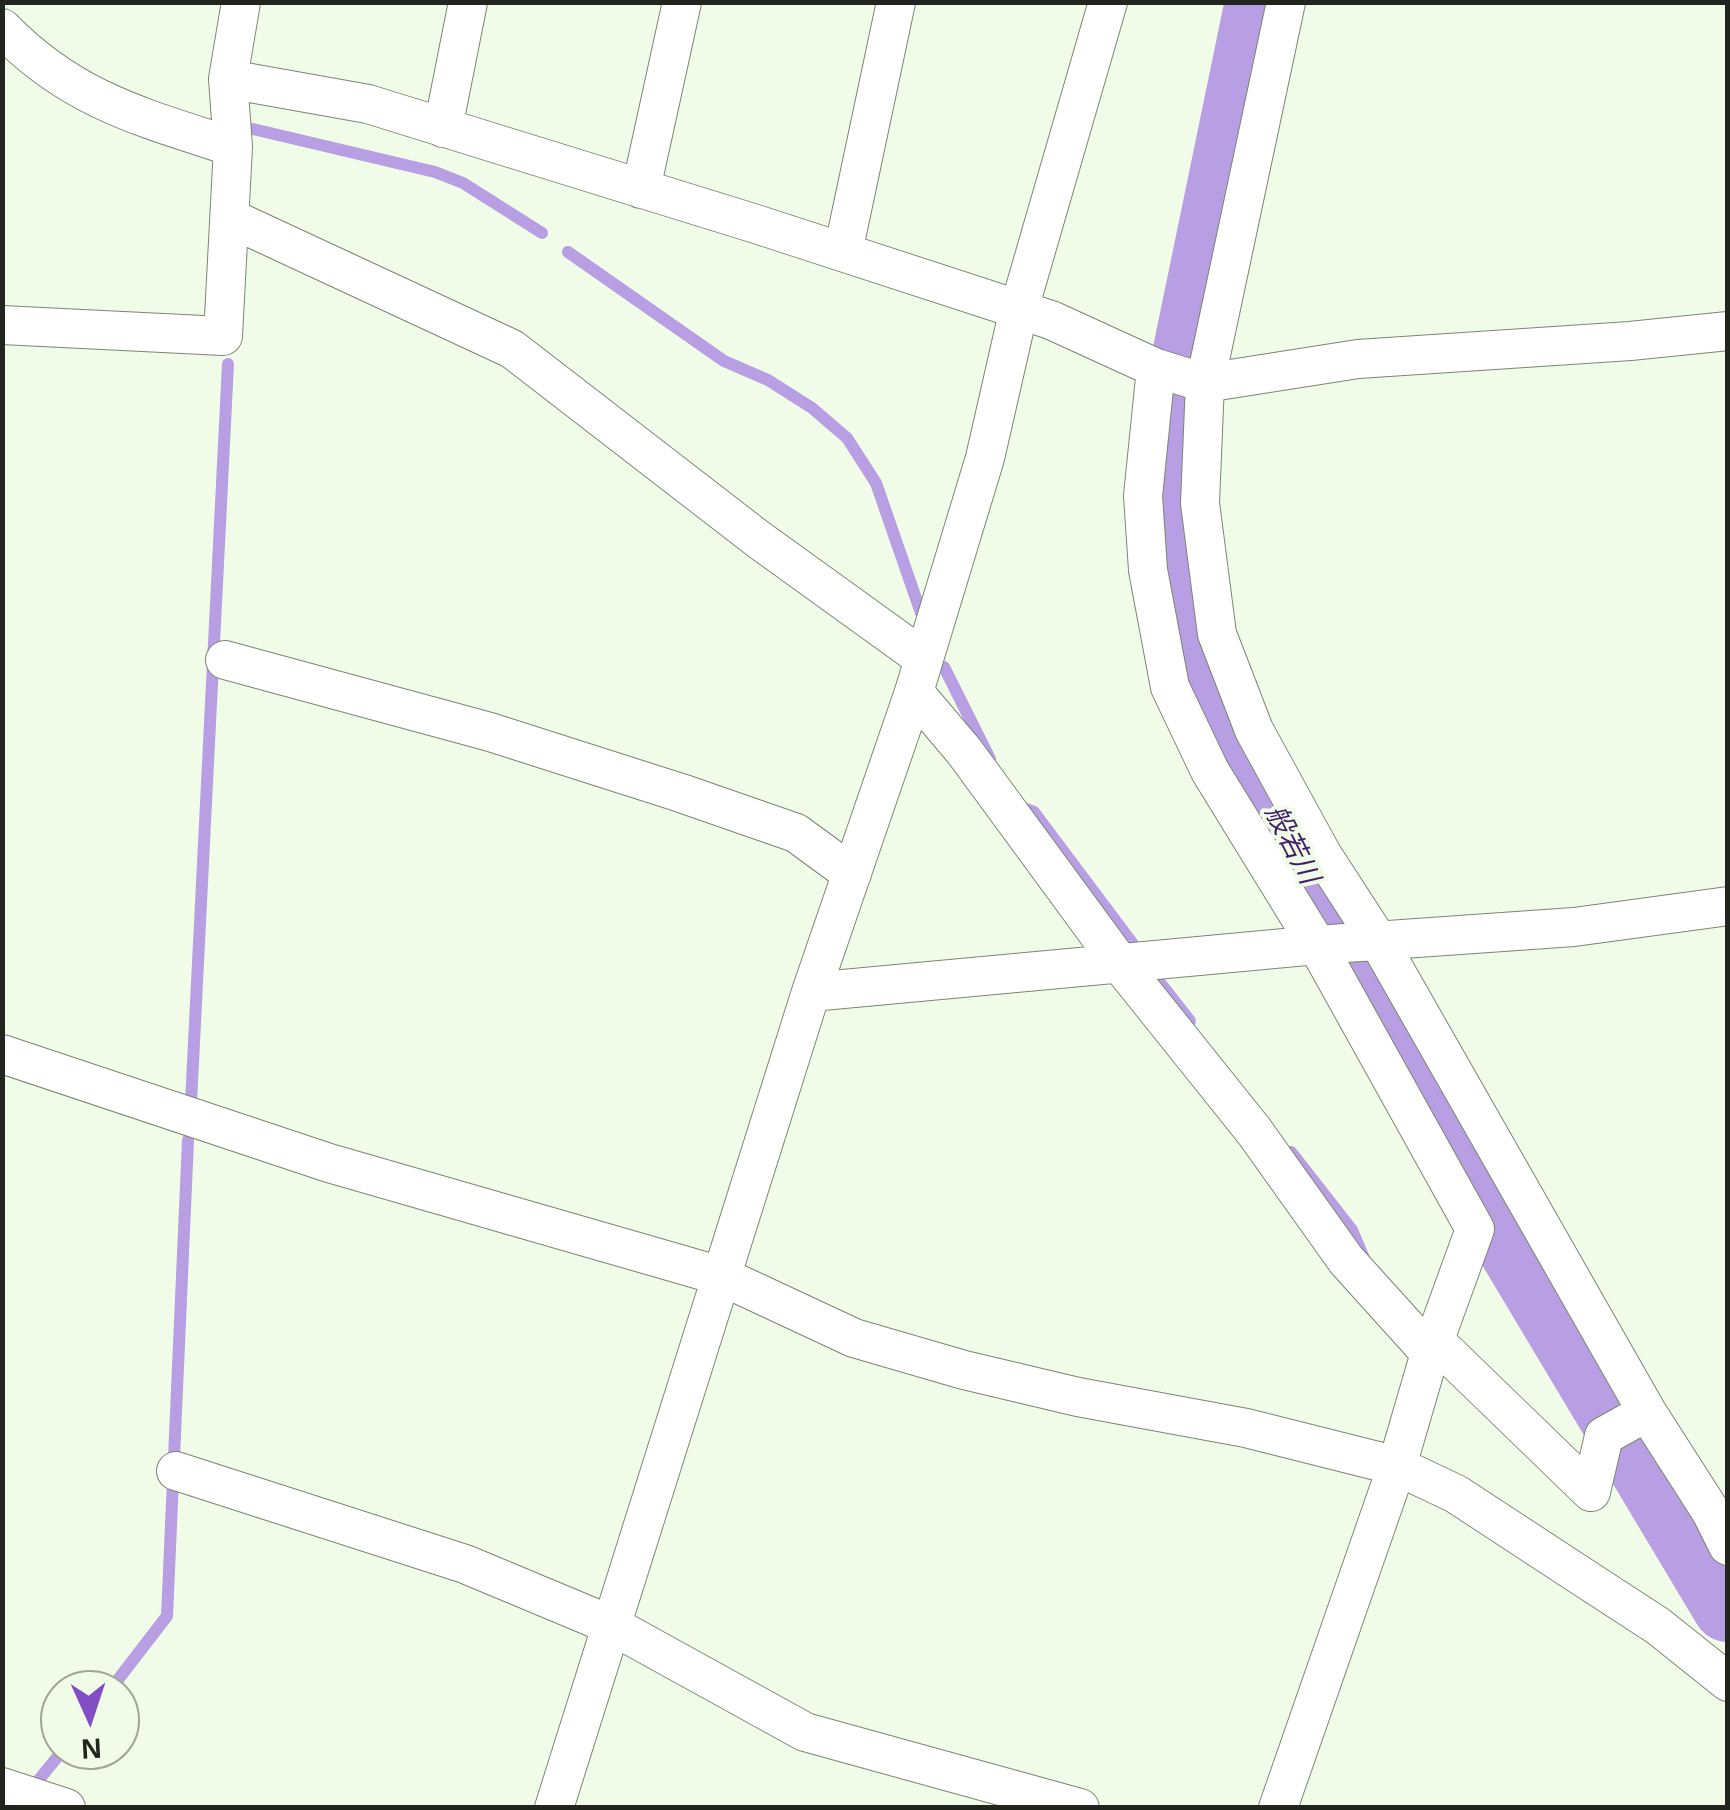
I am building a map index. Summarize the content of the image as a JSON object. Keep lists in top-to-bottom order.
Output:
{
  "water": ["般若川"],
  "north": "bottom"
}
